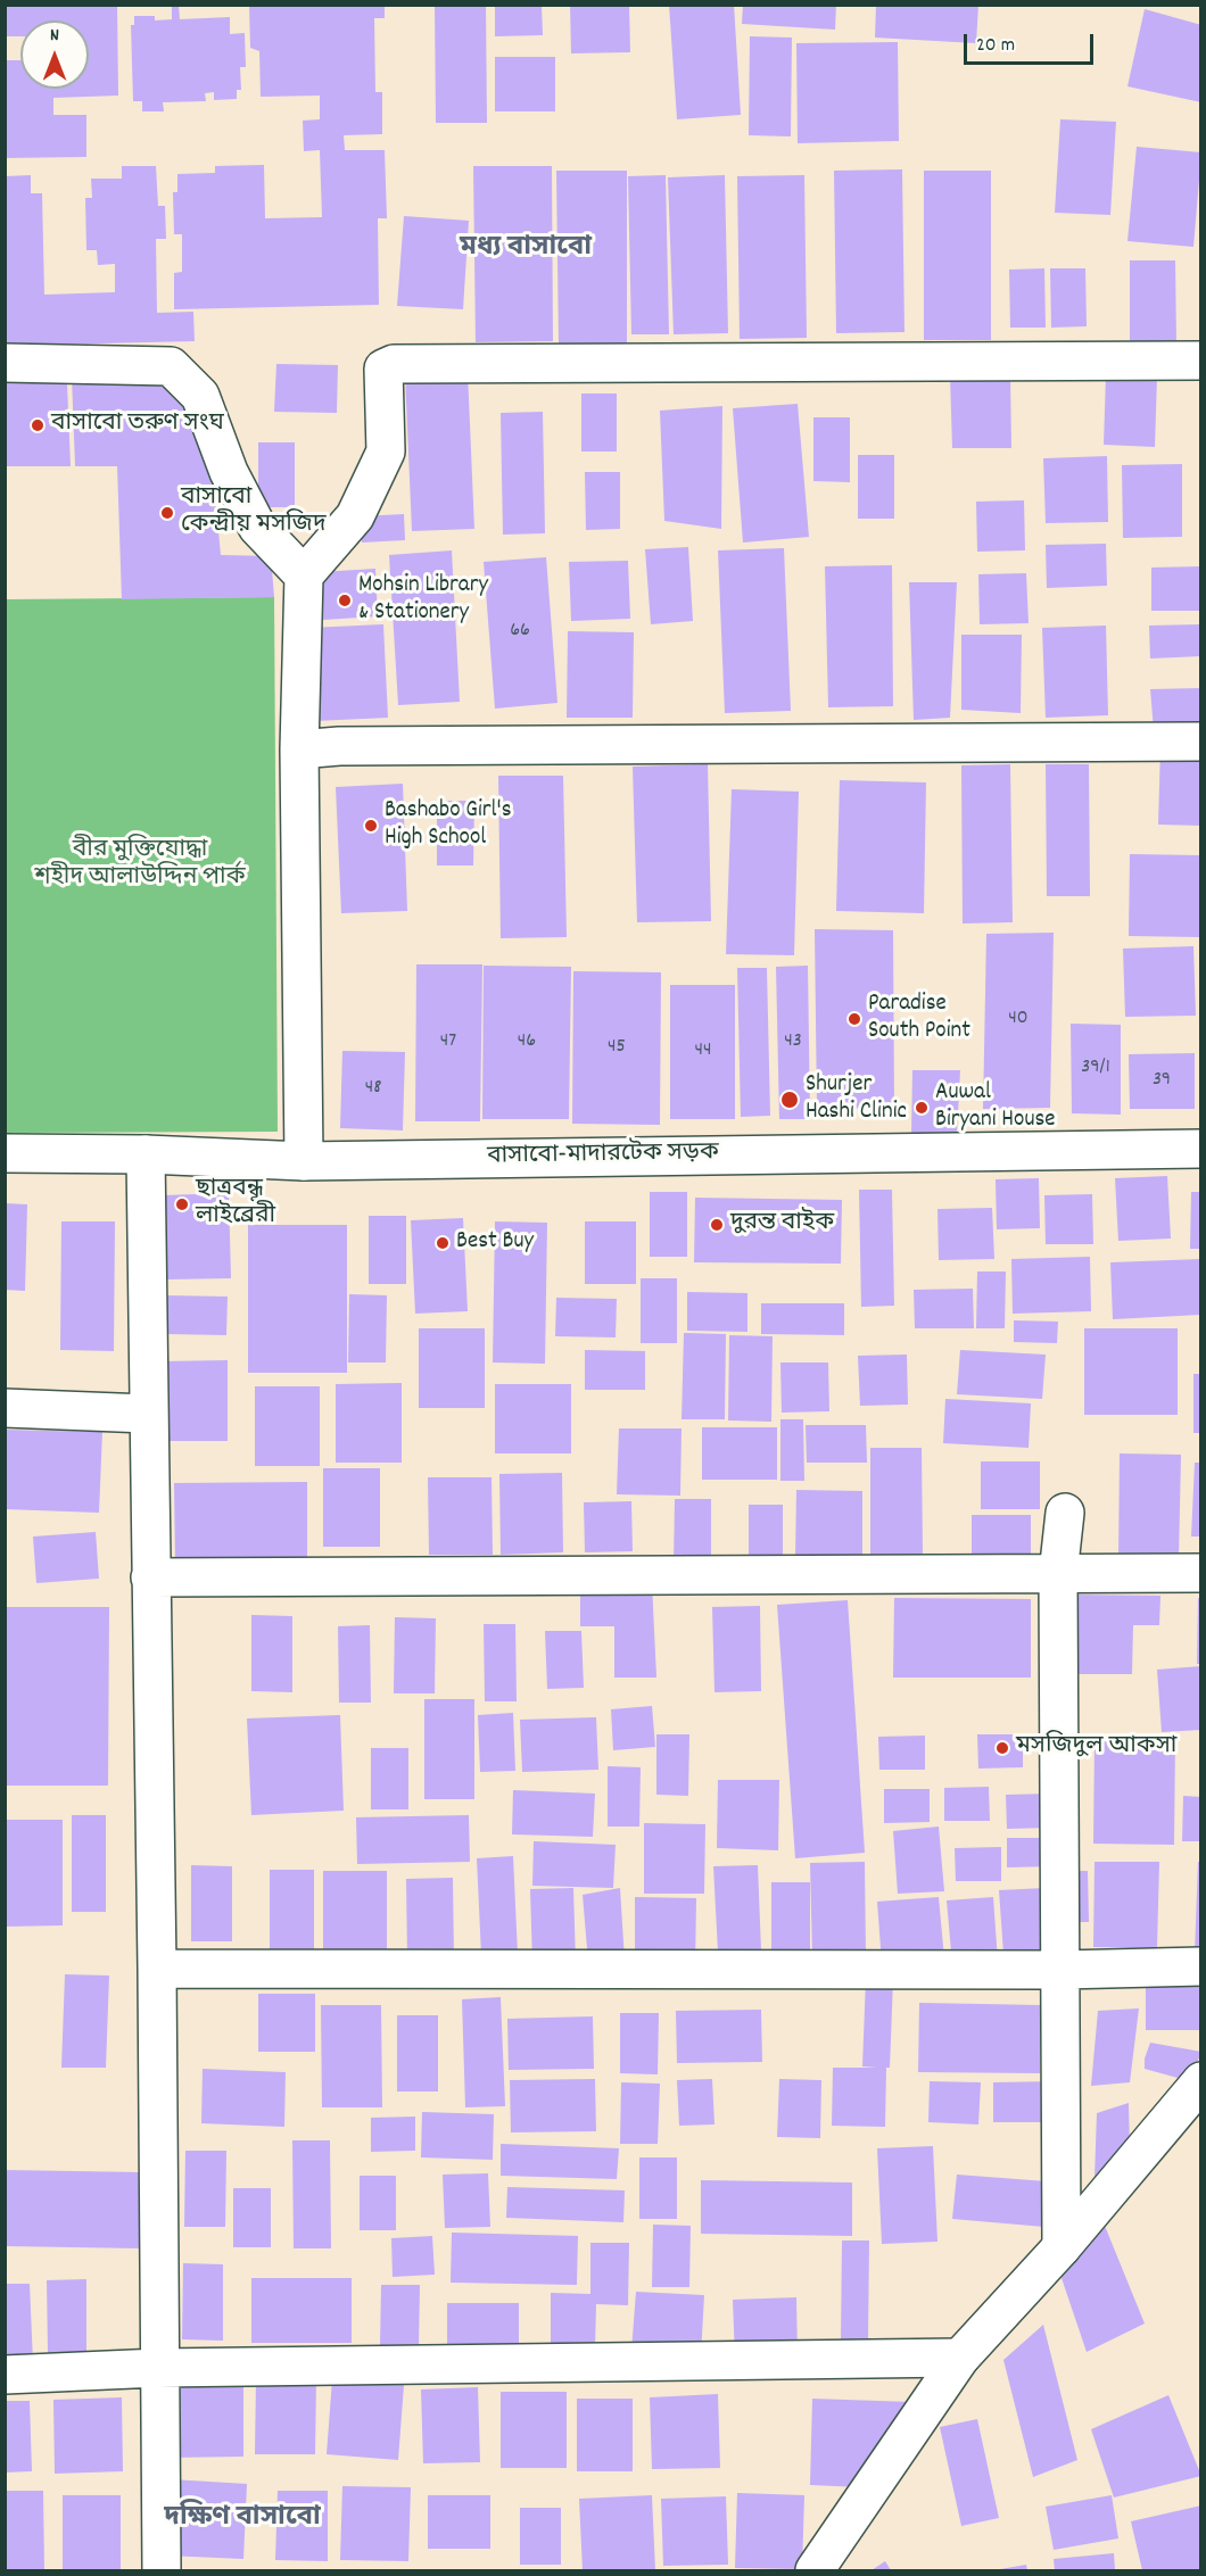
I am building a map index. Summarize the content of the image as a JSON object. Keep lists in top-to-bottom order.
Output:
{
  "streets": {
    "street": ["বাসাবো-মাদারটেক সড়ক"]
  },
  "districts": ["মধ্য বাসাবো", "দক্ষিণ বাসাবো"],
  "parks": ["বীর মুক্তিযোদ্ধা শহীদ আলাউদ্দিন পার্ক"],
  "places": [
    "বাসাবো তরুণ সংঘ",
    "বাসাবো কেন্দ্রীয় মসজিদ",
    "Mohsin Library & Stationery",
    "Bashabo Girl's High School",
    "Paradise South Point",
    "Shurjer Hashi Clinic",
    "Auwal Biryani House",
    "ছাত্রবন্ধু লাইব্রেরী",
    "দুরন্ত বাইক",
    "Best Buy",
    "মসজিদুল আকসা"
  ],
  "house_numbers": [
    "66",
    "40",
    "47",
    "46",
    "43",
    "45",
    "44",
    "39/1",
    "39",
    "48"
  ],
  "scale_bar": "20 m",
  "north": "top"
}
